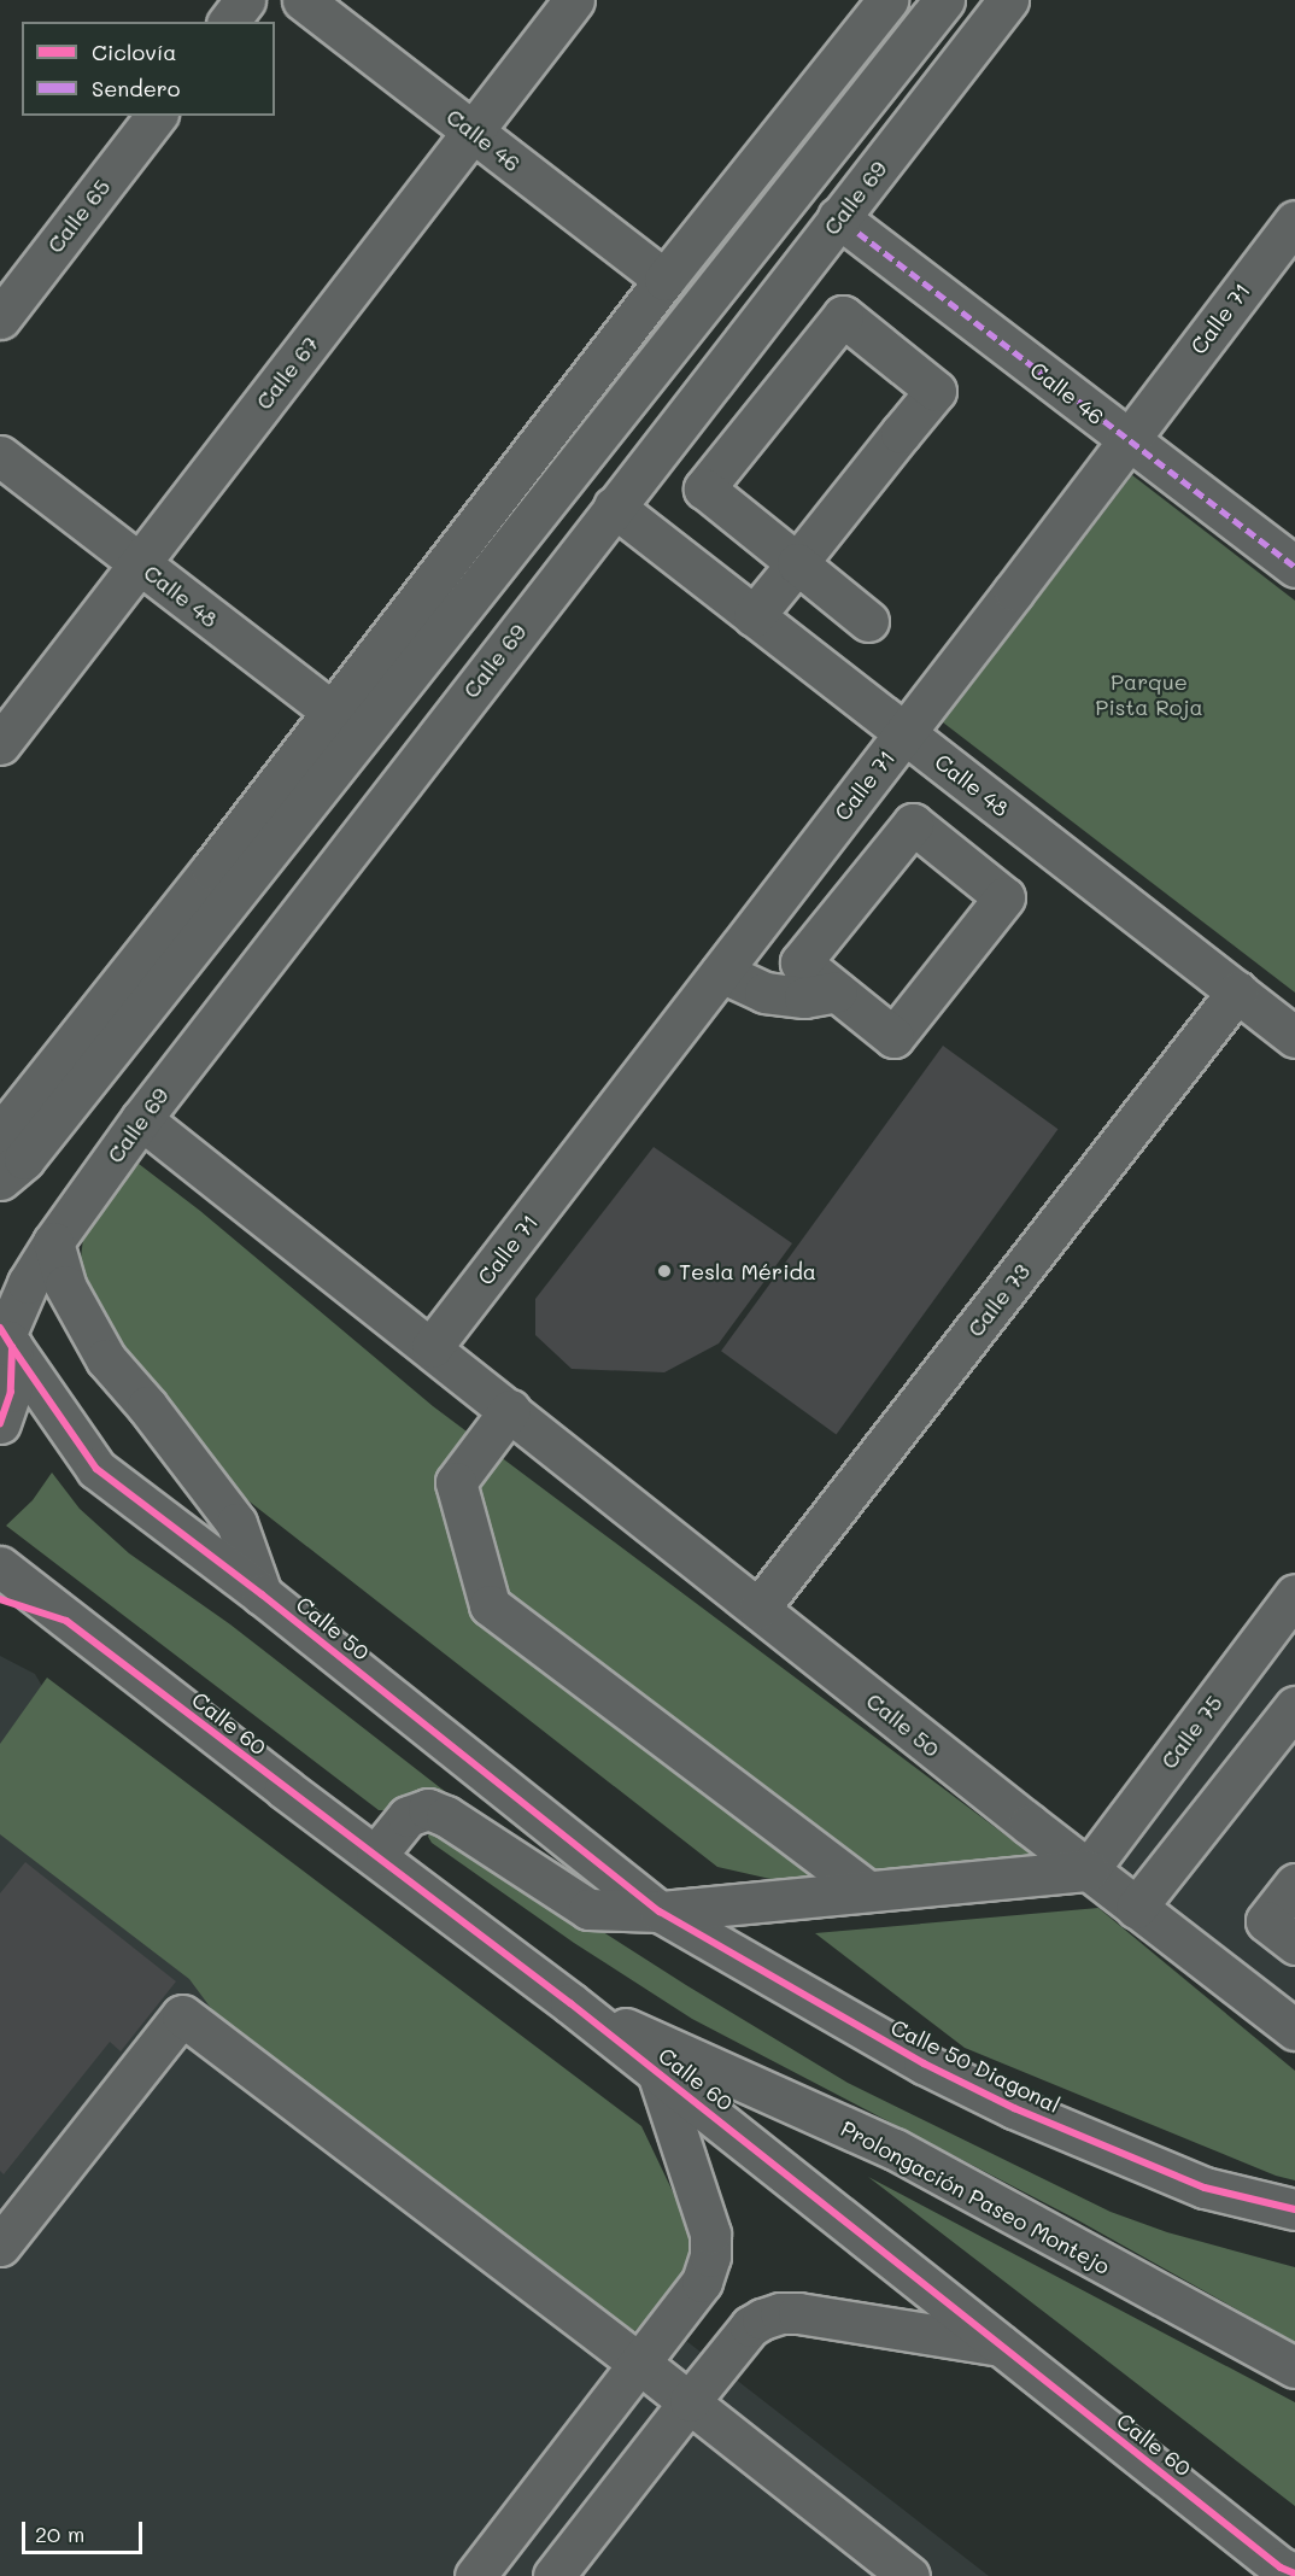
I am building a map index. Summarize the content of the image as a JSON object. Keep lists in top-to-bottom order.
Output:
{
  "streets": {
    "street": [
      "Calle 46",
      "Calle 69",
      "Calle 65",
      "Calle 71",
      "Calle 67",
      "Calle 48",
      "Calle 73",
      "Calle 50",
      "Calle 60",
      "Calle 75",
      "Calle 50 Diagonal",
      "Prolongación Paseo Montejo"
    ]
  },
  "crossings": [
    ["Calle 46", "Calle 69"],
    ["Calle 46", "Calle 71"],
    ["Calle 46", "Calle 67"],
    ["Calle 69", "Calle 48"],
    ["Calle 69", "Calle 50"],
    ["Calle 71", "Calle 48"],
    ["Calle 71", "Calle 50"],
    ["Calle 67", "Calle 48"],
    ["Calle 48", "Calle 73"],
    ["Calle 73", "Calle 50"],
    ["Calle 50", "Calle 75"],
    ["Calle 50", "Calle 50 Diagonal"],
    ["Calle 60", "Prolongación Paseo Montejo"]
  ],
  "parks": ["Parque Pista Roja"],
  "places": ["Tesla Mérida"],
  "legend": ["Ciclovía", "Sendero"],
  "scale_bar": "20 m"
}
